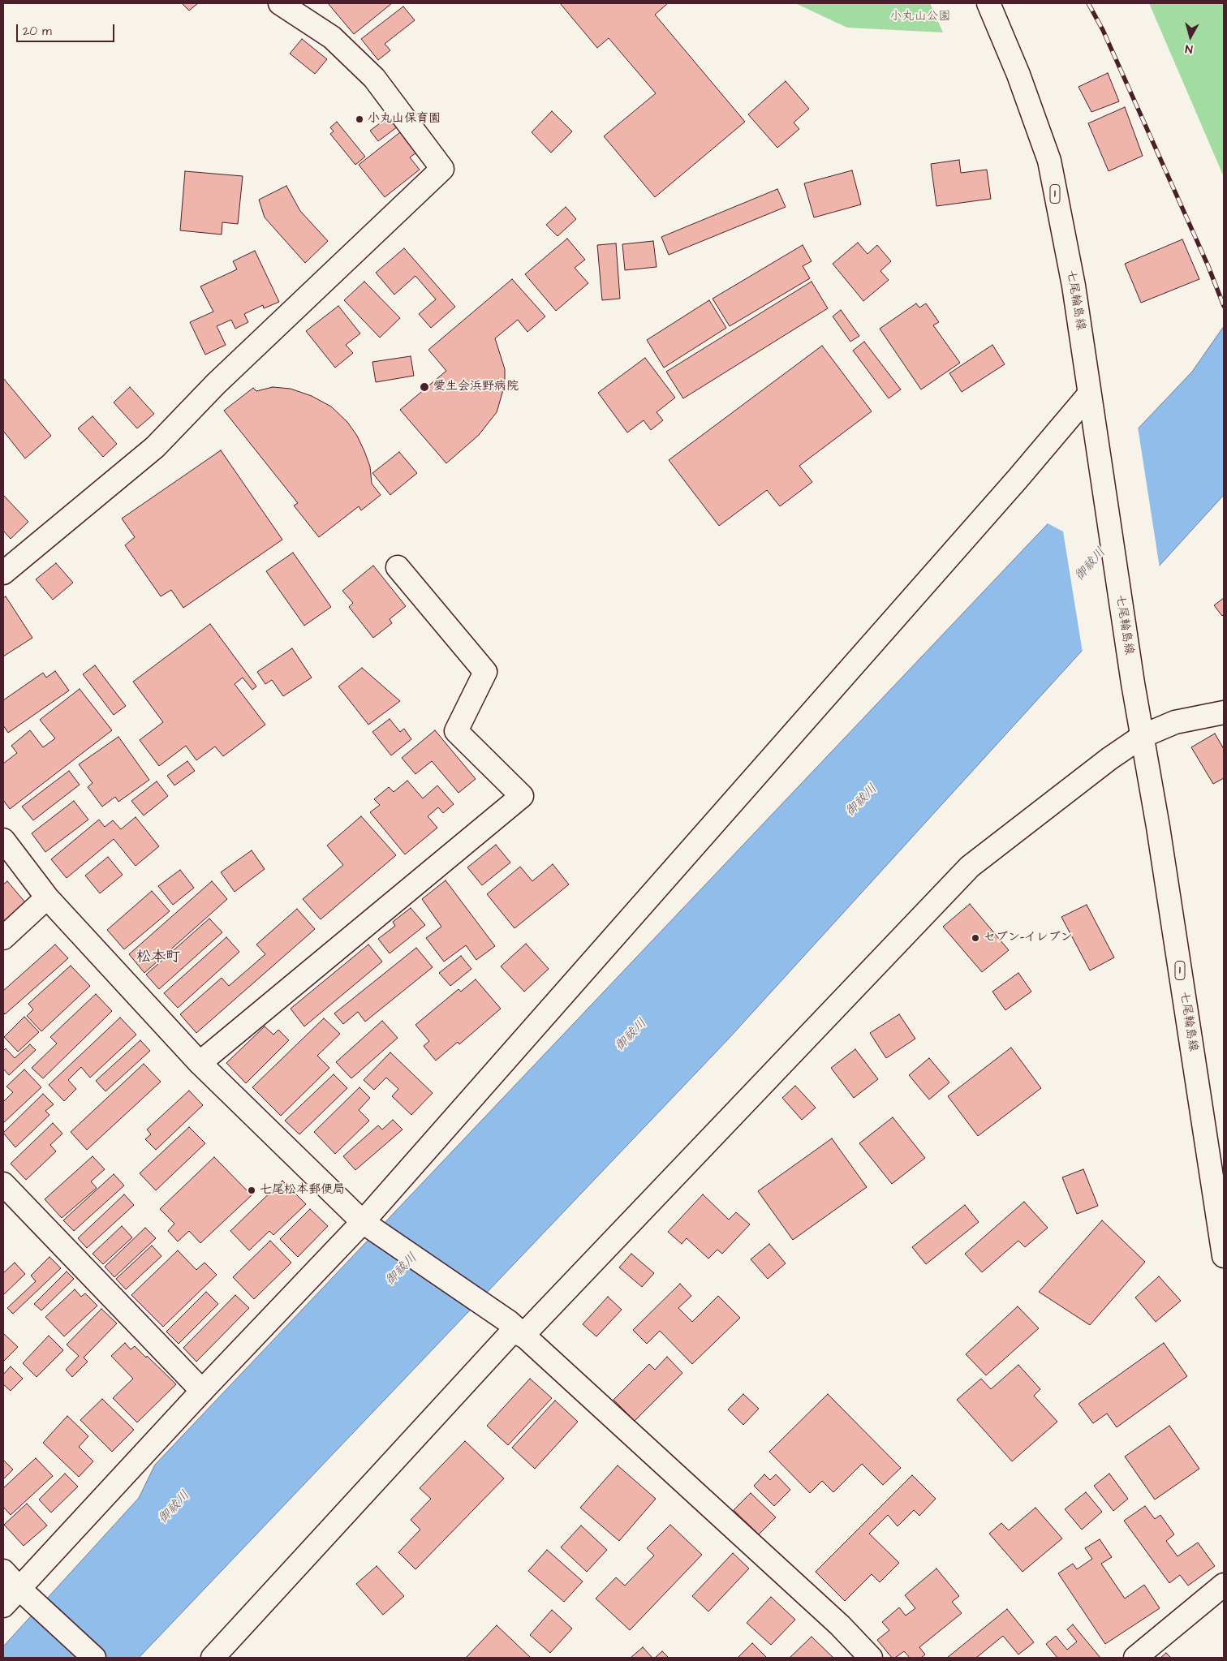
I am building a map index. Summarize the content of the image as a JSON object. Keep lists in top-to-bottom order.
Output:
{
  "streets": {
    "street": ["1", "七尾輪島線"]
  },
  "districts": ["松本町"],
  "water": ["御祓川"],
  "parks": ["小丸山公園"],
  "places": [
    "小丸山保育園",
    "愛生会浜野病院",
    "セブン-イレブン",
    "七尾松本郵便局"
  ],
  "scale_bar": "20 m",
  "north": "bottom"
}
